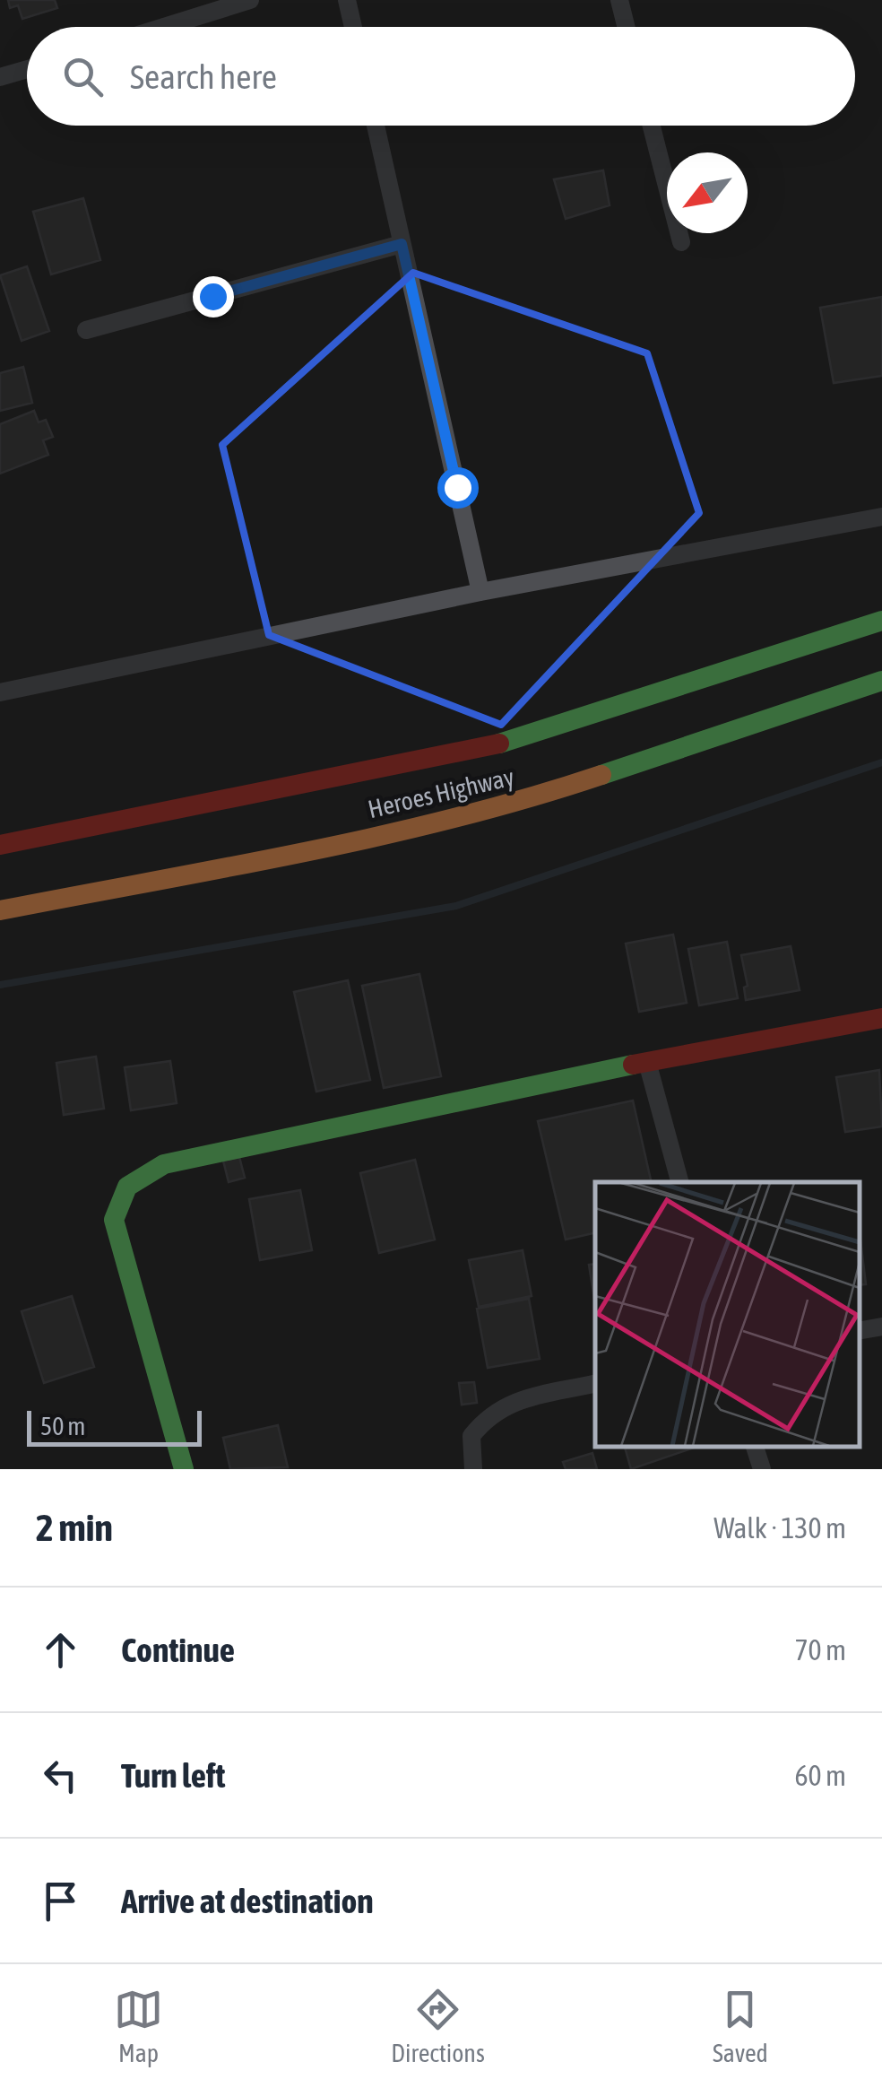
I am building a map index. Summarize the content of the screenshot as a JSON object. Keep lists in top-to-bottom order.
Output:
{
  "streets": {
    "main road": ["Heroes Highway"]
  },
  "scale_bar": "50 m",
  "north": "bottom left",
  "page": {
    "search": "Search here",
    "scale": "50 m",
    "heading": ["2 min", "Walk · 130 m"],
    "list": [
      ["Continue", "70 m"],
      ["Turn left", "60 m"],
      "Arrive at destination"
    ],
    "nav": ["Map", "Directions", "Saved"]
  }
}
